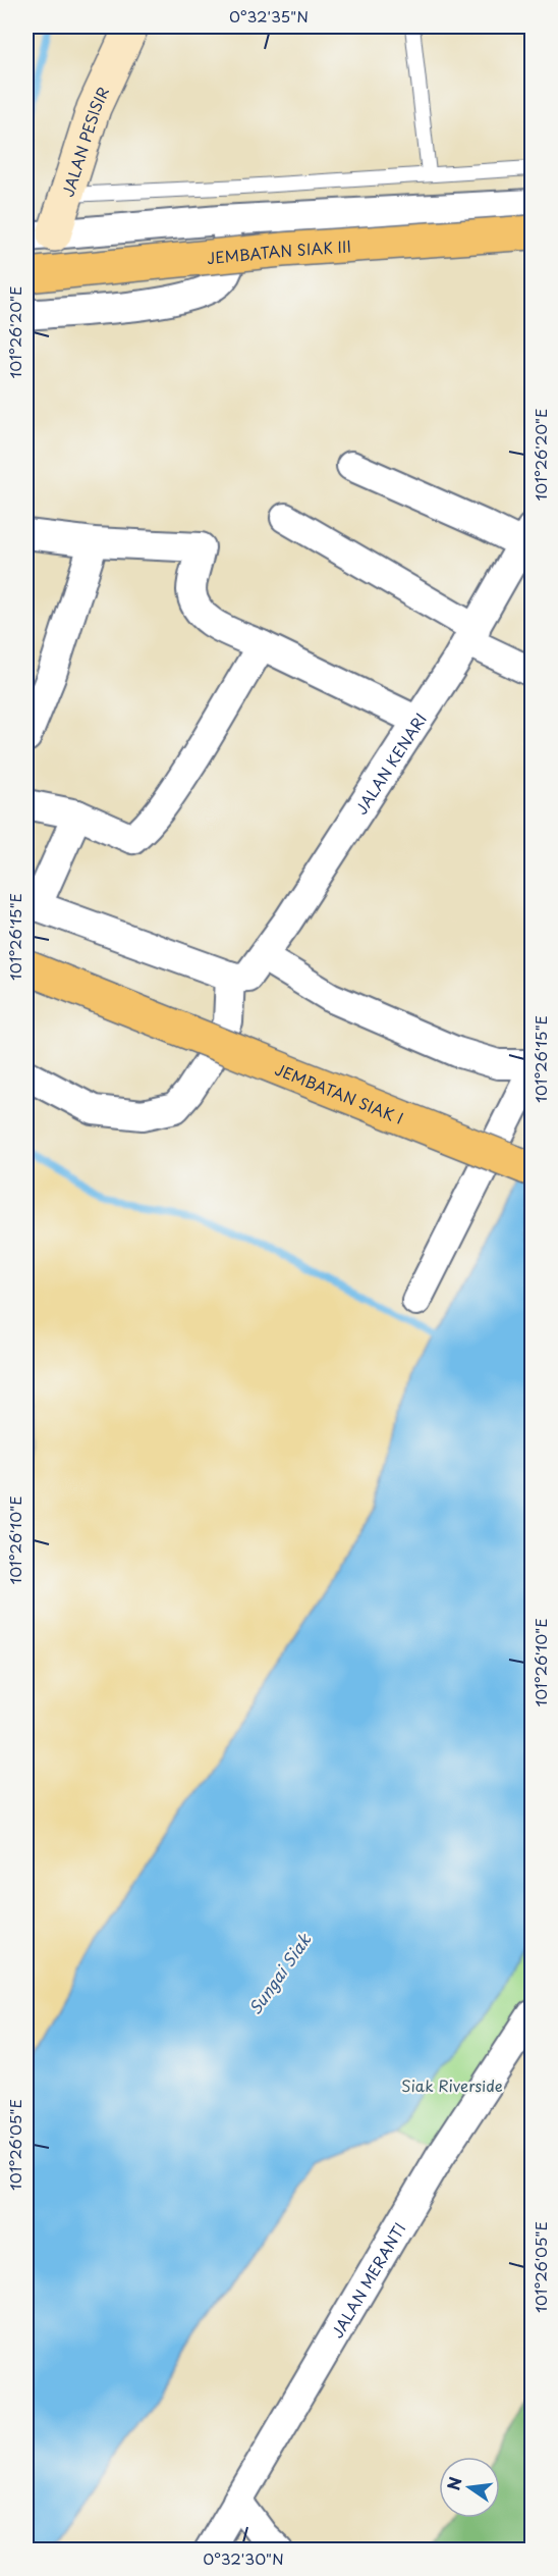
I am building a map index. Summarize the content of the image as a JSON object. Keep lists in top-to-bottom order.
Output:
{
  "streets": {
    "main road": ["JEMBATAN SIAK III", "JEMBATAN SIAK I"],
    "street": ["JALAN PESISIR", "JALAN KENARI", "JALAN MERANTI"]
  },
  "water": ["Sungai Siak"],
  "parks": ["Siak Riverside"],
  "north": "left",
  "coordinates": [
    "0°32'35\"N",
    "101°26'20\"E",
    "101°26'15\"E",
    "101°26'10\"E",
    "101°26'05\"E",
    "0°32'30\"N"
  ]
}
